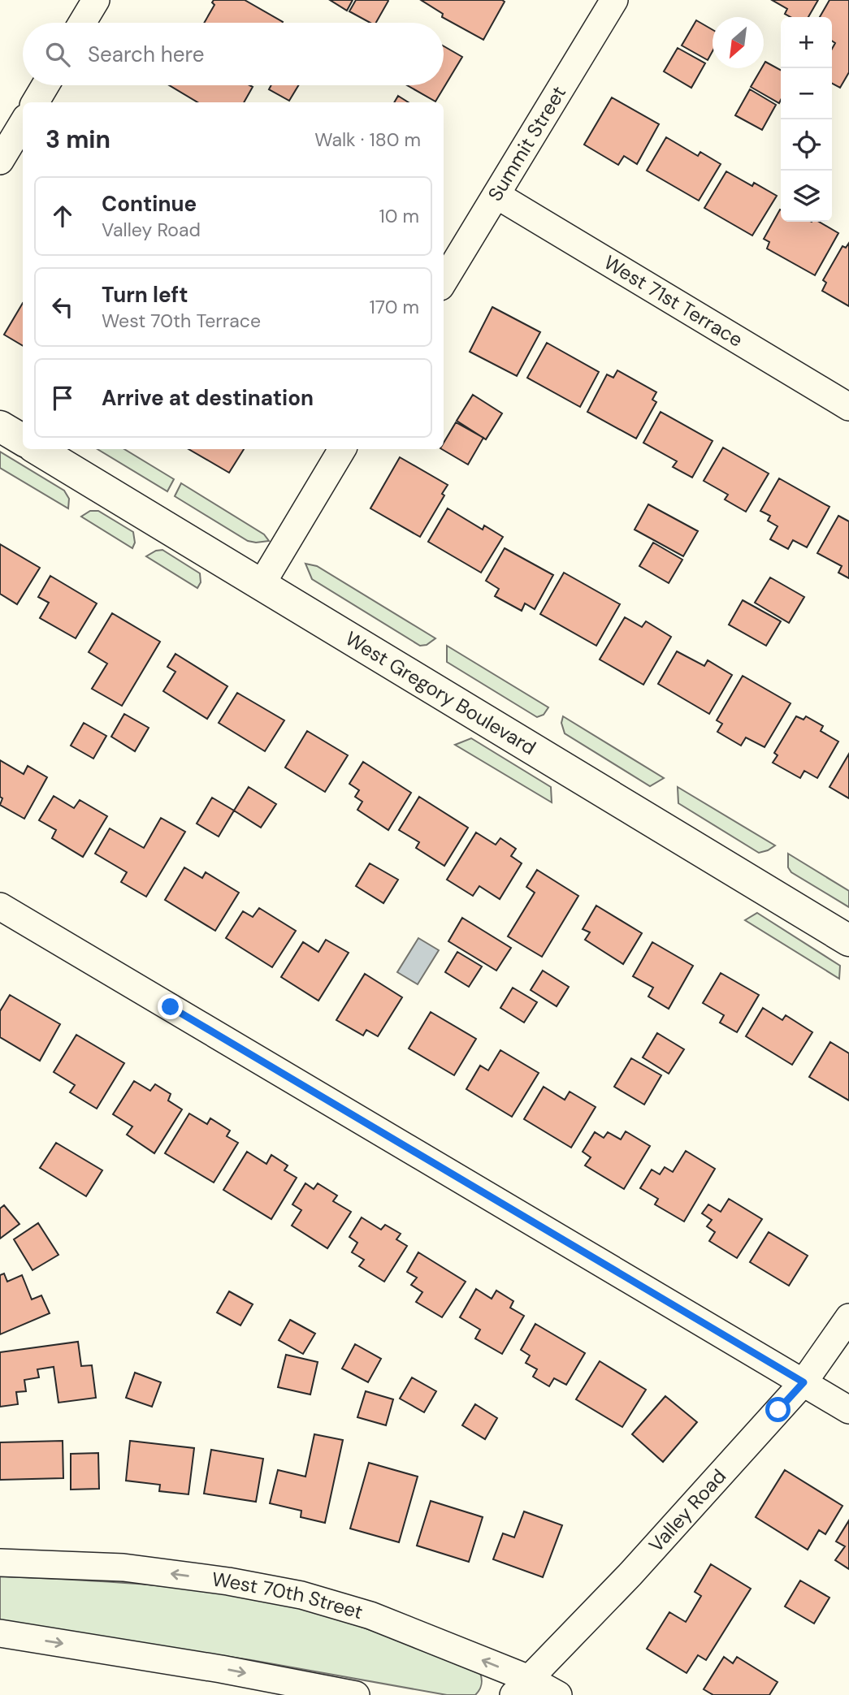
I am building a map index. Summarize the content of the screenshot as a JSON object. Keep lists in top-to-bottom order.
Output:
{
  "streets": {
    "main road": ["West Gregory Boulevard"],
    "street": [
      "Summit Street",
      "West 71st Terrace",
      "Valley Road",
      "West 70th Street"
    ]
  },
  "crossings": [
    ["Summit Street", "West 71st Terrace"],
    ["Valley Road", "West 70th Street"]
  ],
  "north": "bottom left",
  "page": {
    "map_buttons": ["+", "−"],
    "search": "Search here",
    "heading": ["3 min", "Walk · 180 m"],
    "list": [
      ["Continue", "Valley Road", "10 m"],
      ["Turn left", "West 70th Terrace", "170 m"],
      "Arrive at destination"
    ]
  }
}
